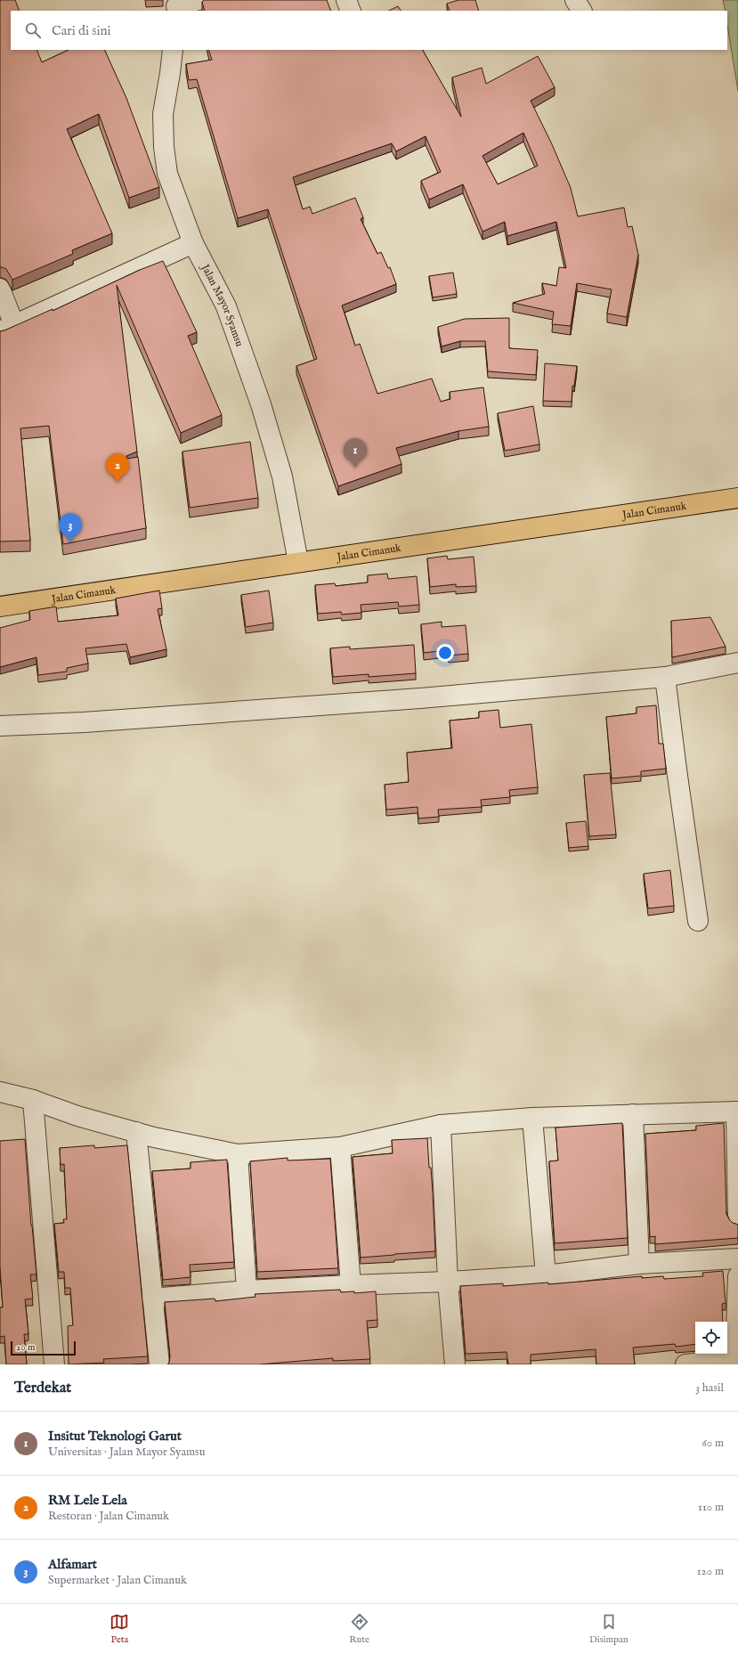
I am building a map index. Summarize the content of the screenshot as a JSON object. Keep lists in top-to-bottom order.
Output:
{
  "streets": {
    "main road": ["Jalan Cimanuk"],
    "street": ["Jalan Mayor Syamsu"]
  },
  "crossings": [
    ["Jalan Mayor Syamsu", "Jalan Cimanuk"]
  ],
  "scale_bar": "20 m",
  "page": {
    "search": "Cari di sini",
    "pins": ["1", "2", "3"],
    "scale": "20 m",
    "heading": ["Terdekat", "3 hasil"],
    "list": [
      {
        "mark": "1",
        "name": "Insitut Teknologi Garut",
        "note": "Universitas · Jalan Mayor Syamsu",
        "value": "60 m"
      },
      {
        "mark": "2",
        "name": "RM Lele Lela",
        "note": "Restoran · Jalan Cimanuk",
        "value": "110 m"
      },
      {
        "mark": "3",
        "name": "Alfamart",
        "note": "Supermarket · Jalan Cimanuk",
        "value": "120 m"
      }
    ],
    "nav": ["Peta", "Rute", "Disimpan"]
  }
}
